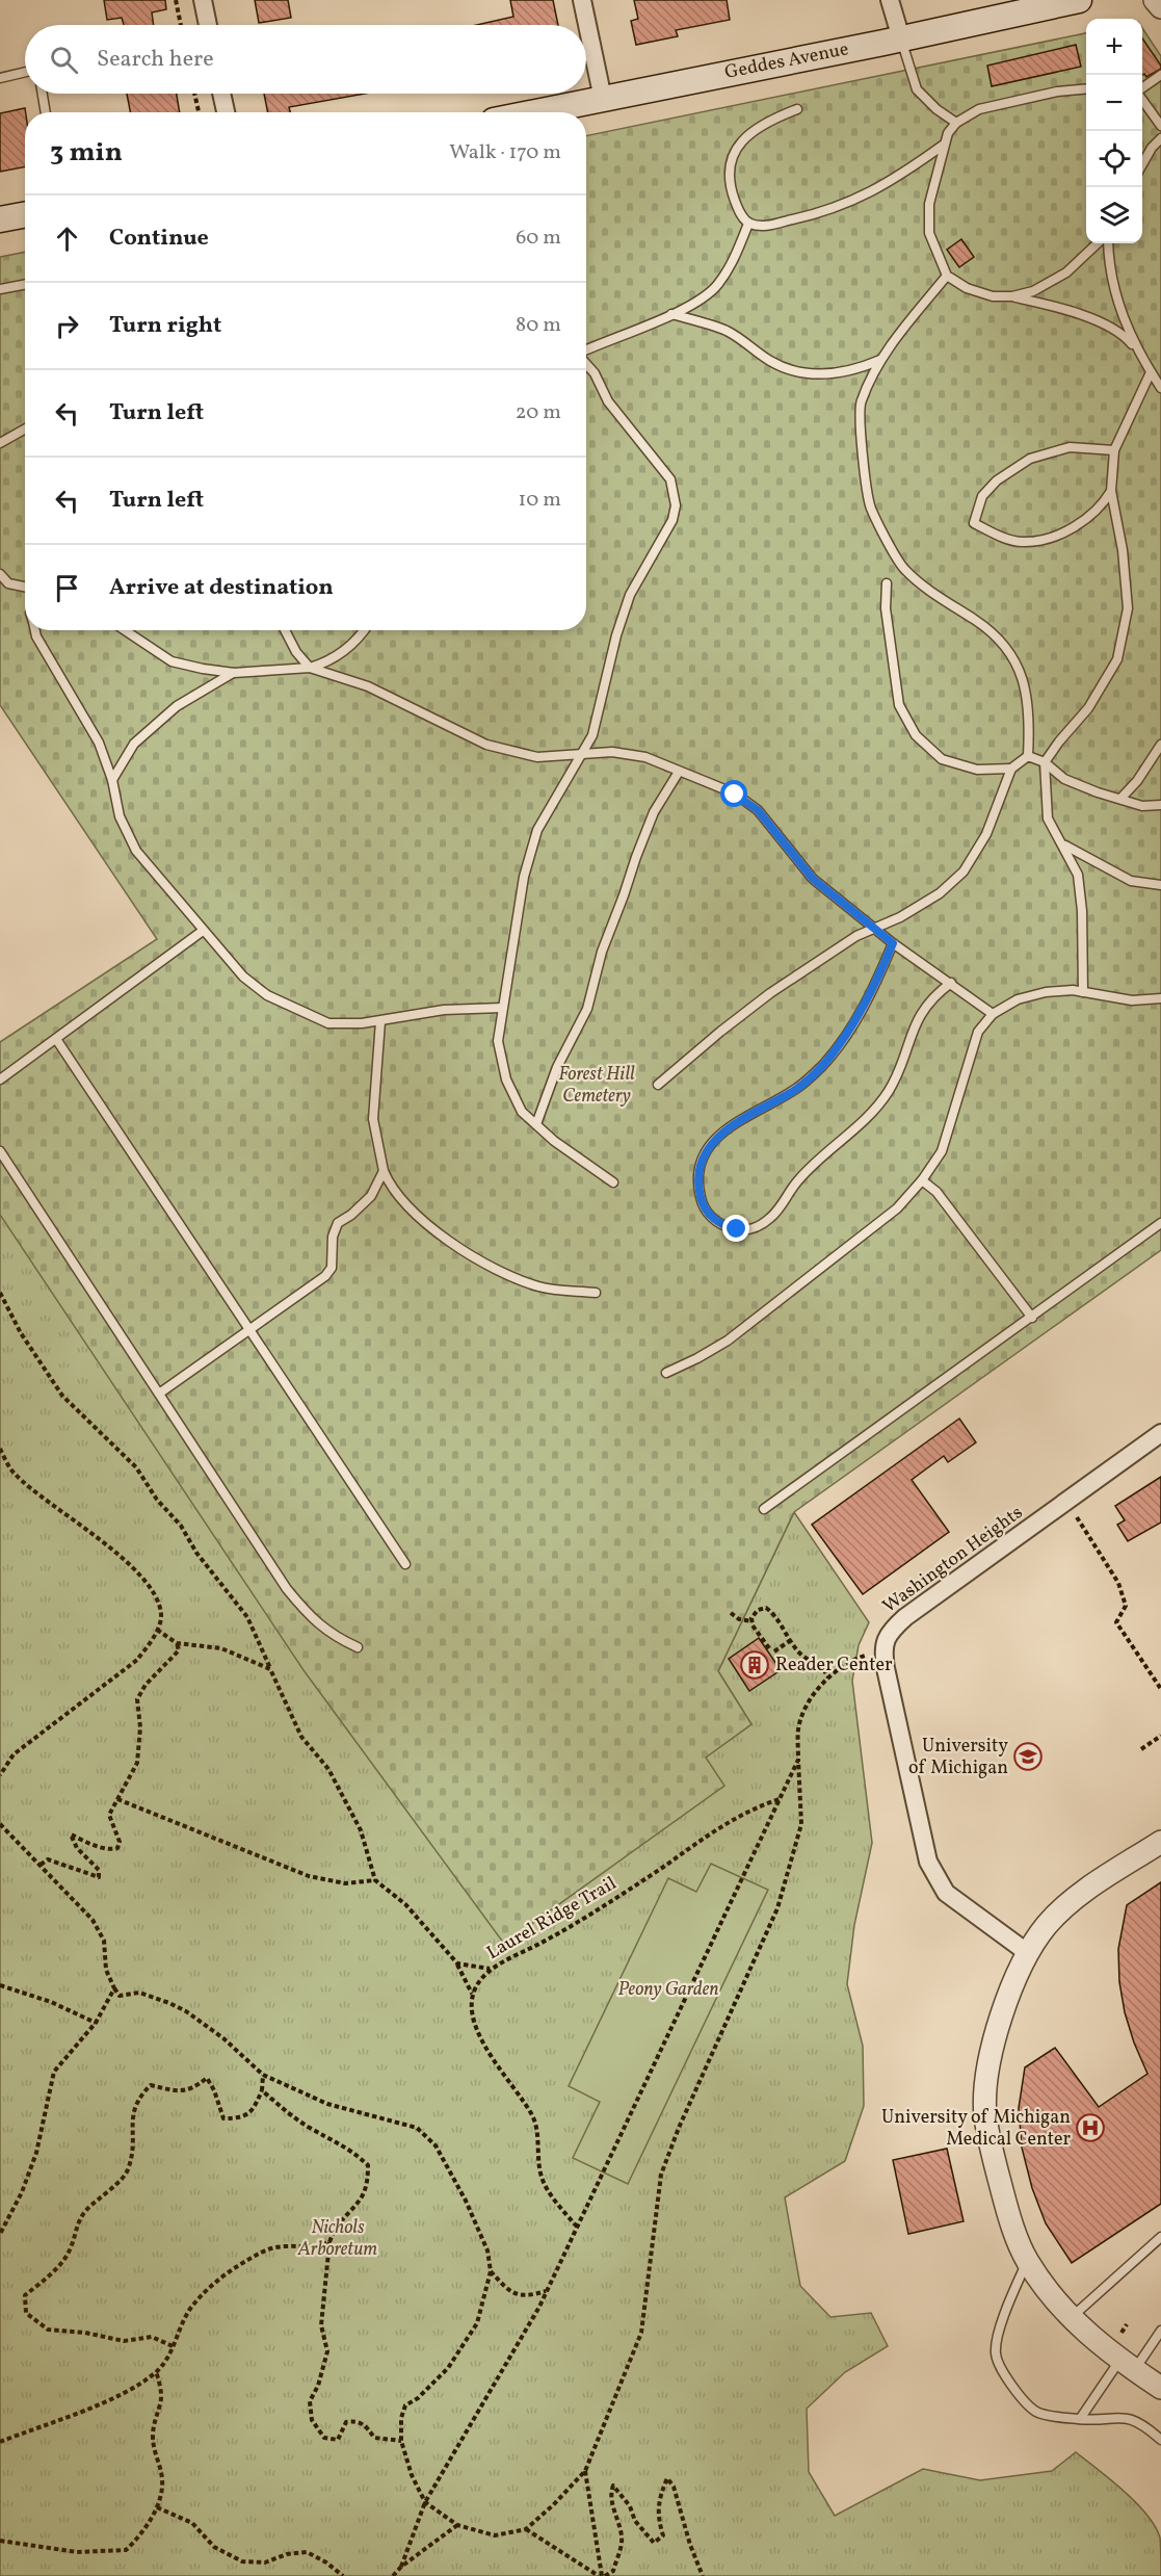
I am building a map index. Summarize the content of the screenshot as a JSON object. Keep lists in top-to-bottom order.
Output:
{
  "streets": {
    "main road": ["Geddes Avenue"],
    "street": ["Washington Heights"],
    "path": ["Laurel Ridge Trail"]
  },
  "parks": ["Forest Hill Cemetery", "Peony Garden", "Nichols Arboretum"],
  "places": {
    "building": ["Reader Center"],
    "school or university": ["University of Michigan"],
    "hospital": ["University of Michigan Medical Center"]
  },
  "page": {
    "map_buttons": ["+", "−"],
    "search": "Search here",
    "heading": ["3 min", "Walk · 170 m"],
    "list": [
      ["Continue", "60 m"],
      ["Turn right", "80 m"],
      ["Turn left", "20 m"],
      ["Turn left", "10 m"],
      "Arrive at destination"
    ]
  }
}
